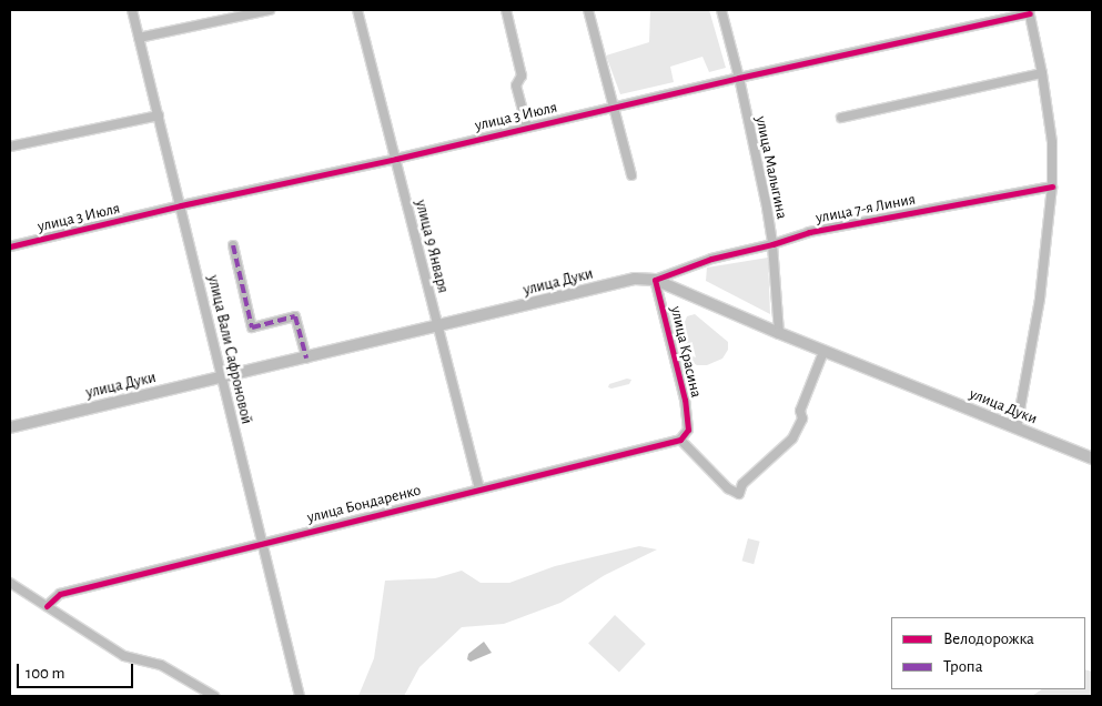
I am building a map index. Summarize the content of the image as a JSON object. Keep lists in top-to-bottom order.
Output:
{
  "streets": {
    "main road": ["улица Дуки"],
    "street": [
      "улица 3 Июля",
      "улица Малыгина",
      "улица 7-я Линия",
      "улица 9 Января",
      "улица Вали Сафроновой",
      "улица Красина",
      "улица Бондаренко"
    ]
  },
  "crossings": [
    ["улица 3 Июля", "улица Малыгина"],
    ["улица 3 Июля", "улица 9 Января"],
    ["улица 3 Июля", "улица Вали Сафроновой"],
    ["улица Малыгина", "улица 7-я Линия"],
    ["улица Малыгина", "улица Дуки"],
    ["улица 7-я Линия", "улица Дуки"],
    ["улица 7-я Линия", "улица Красина"],
    ["улица 9 Января", "улица Дуки"],
    ["улица 9 Января", "улица Бондаренко"],
    ["улица Дуки", "улица Вали Сафроновой"],
    ["улица Дуки", "улица Красина"],
    ["улица Вали Сафроновой", "улица Бондаренко"],
    ["улица Красина", "улица Бондаренко"]
  ],
  "legend": ["Велодорожка", "Тропа"],
  "scale_bar": "100 m"
}
